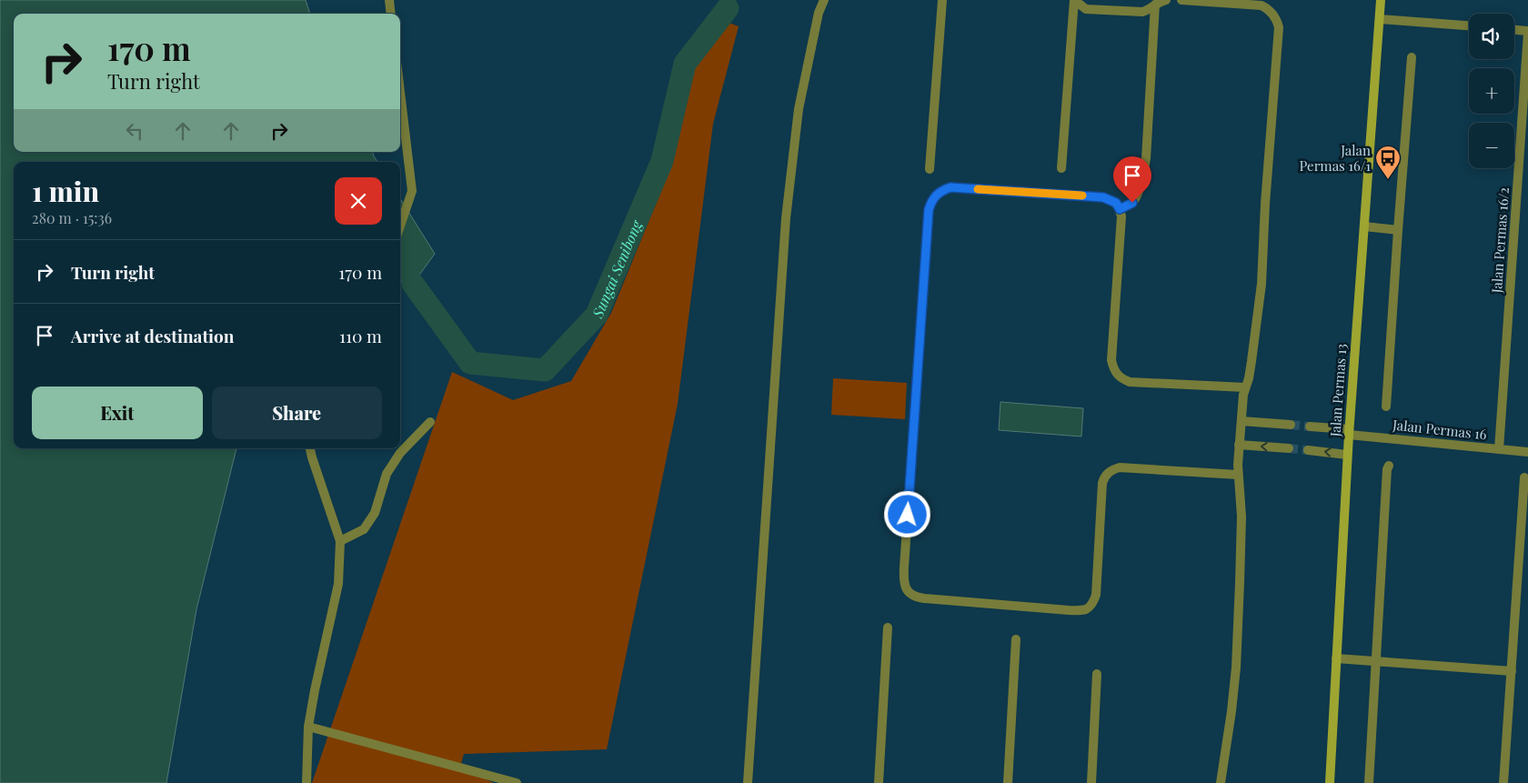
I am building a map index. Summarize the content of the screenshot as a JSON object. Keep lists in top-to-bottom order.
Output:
{
  "streets": {
    "main road": ["Jalan Permas 13"],
    "street": ["Jalan Permas 16/2", "Jalan Permas 16"]
  },
  "crossings": [
    ["Jalan Permas 16/2", "Jalan Permas 16"],
    ["Jalan Permas 13", "Jalan Permas 16"]
  ],
  "water": ["Sungai Senibong"],
  "places": {
    "bus stop": ["Jalan Permas 16/1"]
  },
  "page": {
    "map_buttons": ["+", "−"],
    "turn": ["170 m", "Turn right"],
    "heading": ["1 min", "280 m · 15:36"],
    "list": [
      {
        "name": "Turn right",
        "value": "170 m"
      },
      {
        "name": "Arrive at destination",
        "value": "110 m"
      }
    ],
    "buttons": ["Exit", "Share"]
  }
}
